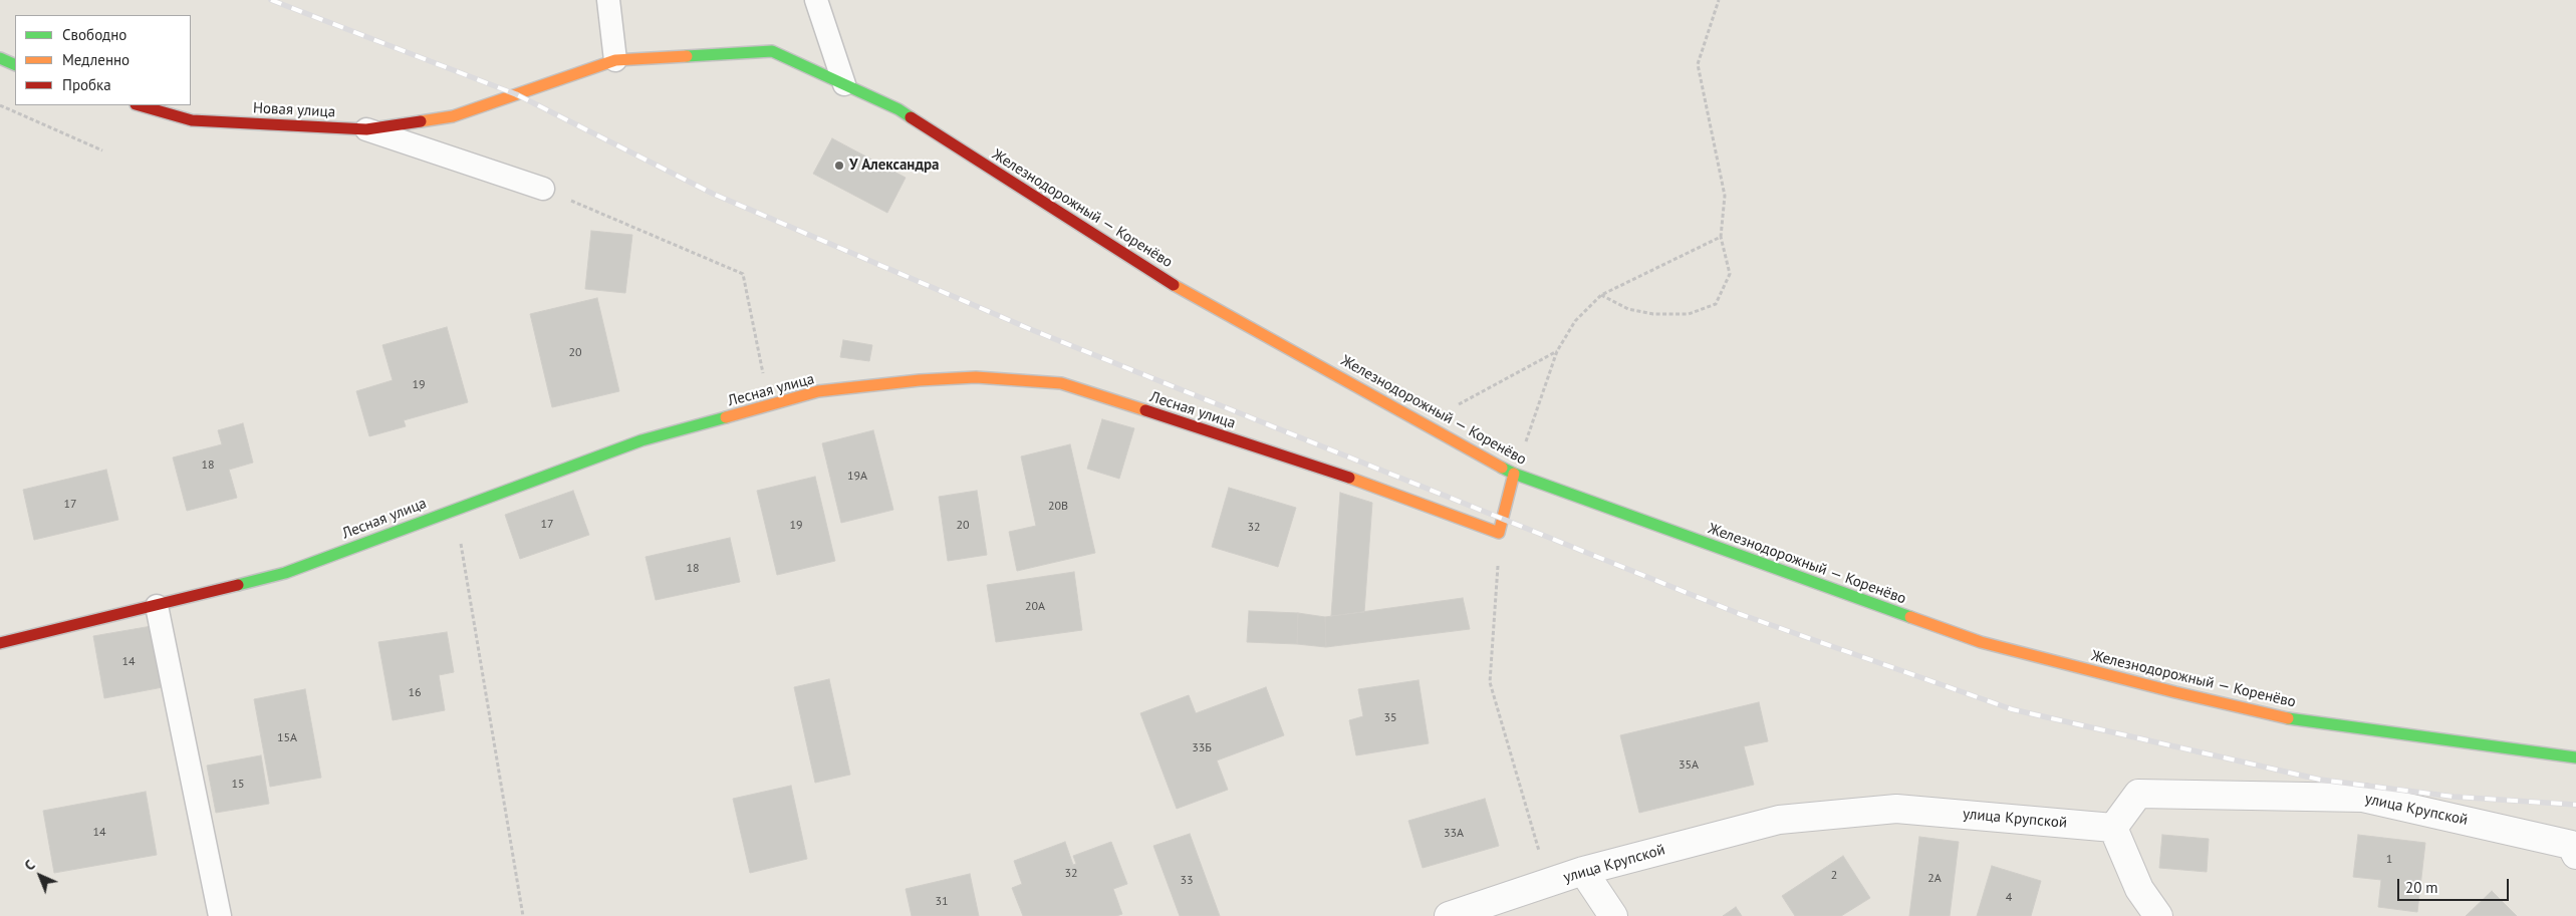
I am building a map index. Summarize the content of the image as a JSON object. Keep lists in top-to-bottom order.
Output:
{
  "streets": {
    "main road": ["Новая улица", "Железнодорожный — Коренёво", "Лесная улица"],
    "street": ["улица Крупской"]
  },
  "crossings": [
    ["Новая улица", "Железнодорожный — Коренёво"]
  ],
  "places": ["У Александра"],
  "house_numbers": [
    "20",
    "19",
    "18",
    "19А",
    "17",
    "20В",
    "17",
    "19",
    "20",
    "32",
    "18",
    "20А",
    "14",
    "16",
    "35",
    "15А",
    "33Б",
    "35А",
    "15",
    "14",
    "33А",
    "1",
    "32",
    "2",
    "2А",
    "33",
    "4",
    "31"
  ],
  "legend": ["Свободно", "Медленно", "Пробка"],
  "scale_bar": "20 m",
  "north": "top left"
}
